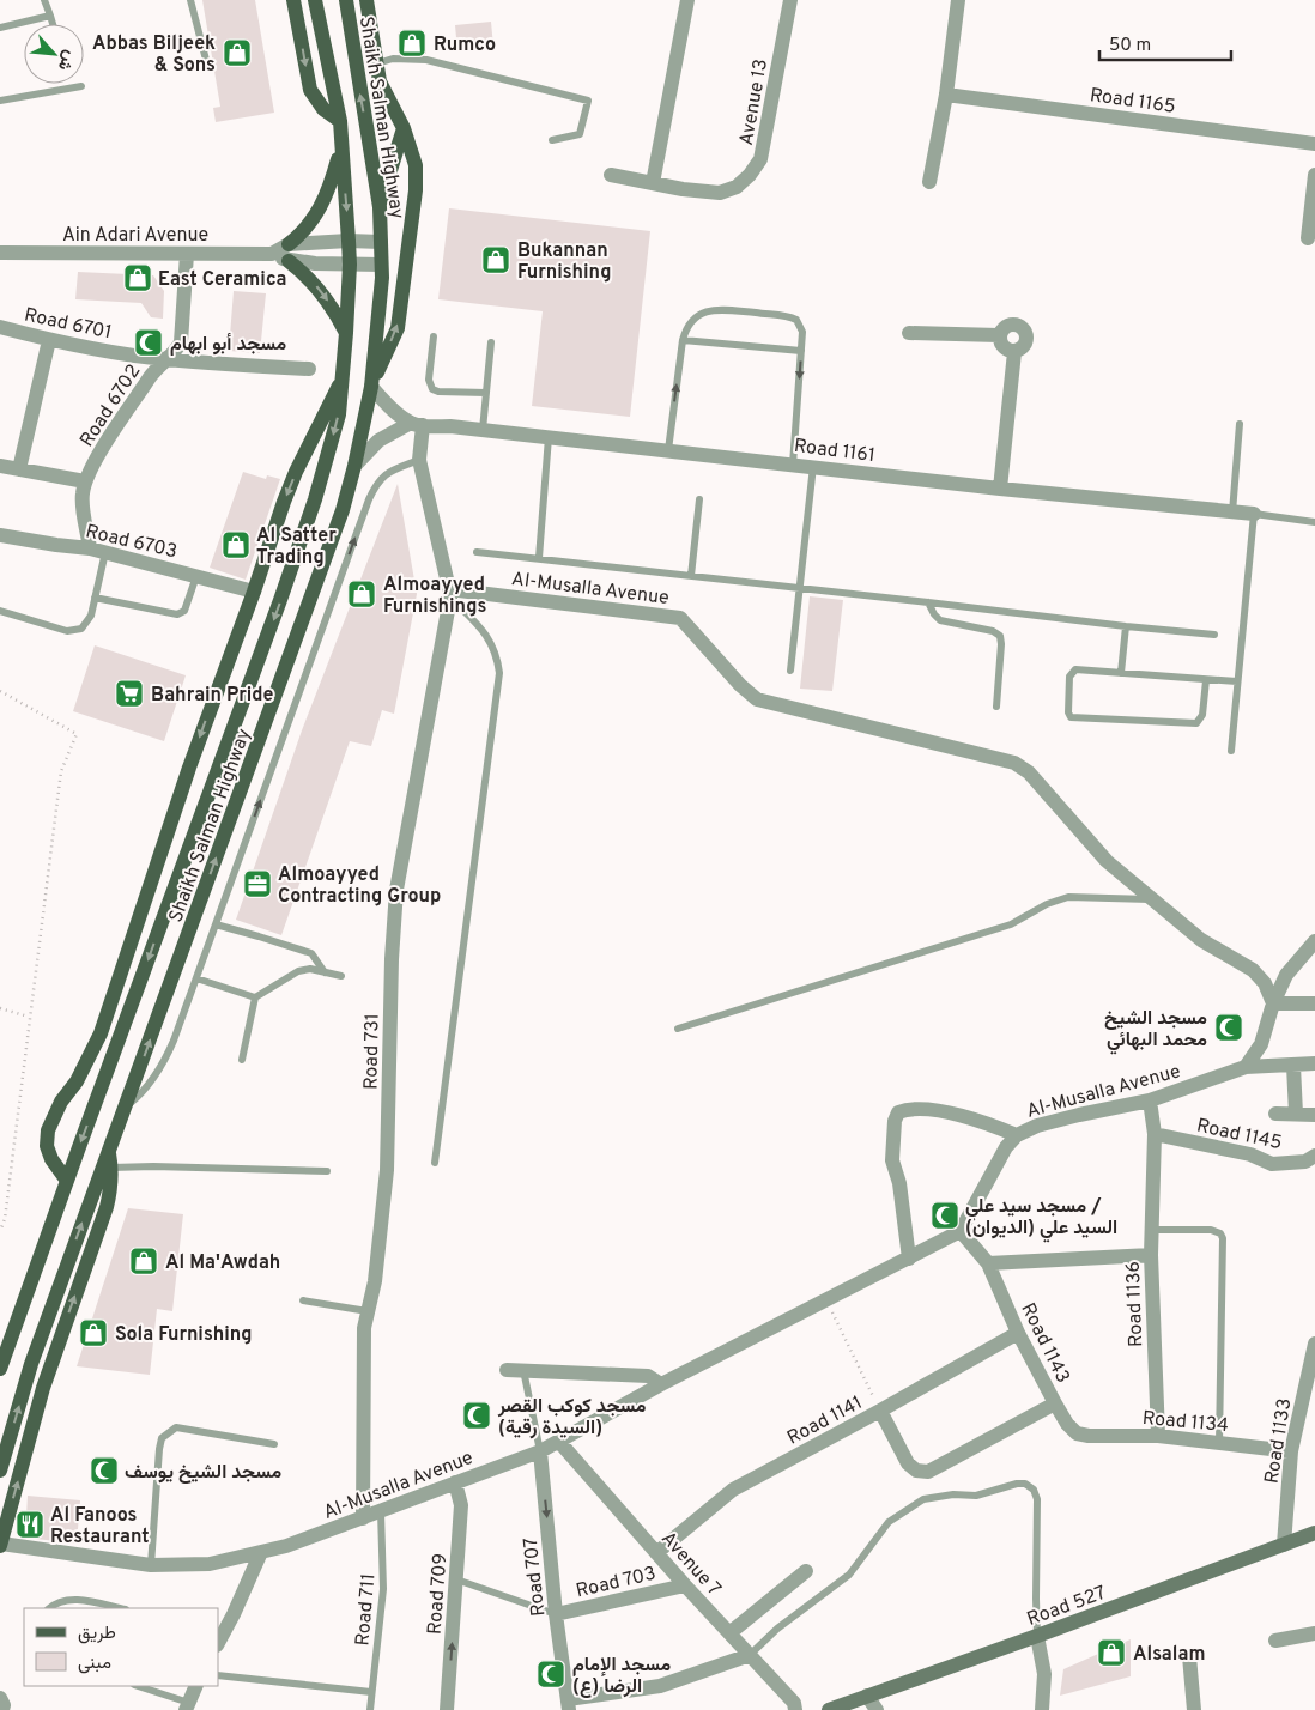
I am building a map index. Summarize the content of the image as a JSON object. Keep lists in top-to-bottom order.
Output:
{
  "streets": {
    "main road": ["Shaikh Salman Highway"],
    "street": [
      "Road 1165",
      "Avenue 13",
      "Ain Adari Avenue",
      "Road 6701",
      "Road 6702",
      "Road 1161",
      "Road 6703",
      "Al-Musalla Avenue",
      "Road 731",
      "Road 1145",
      "Road 1136",
      "Road 1143",
      "Road 1141",
      "Road 1134",
      "Road 1133",
      "Avenue 7",
      "Road 707",
      "Road 703",
      "Road 709",
      "Road 527"
    ],
    "lane": ["Road 711"]
  },
  "crossings": [
    ["Shaikh Salman Highway", "Ain Adari Avenue"],
    ["Ain Adari Avenue", "Road 6702"],
    ["Road 6701", "Road 6702"],
    ["Road 6702", "Road 6703"],
    ["Al-Musalla Avenue", "Road 731"],
    ["Al-Musalla Avenue", "Road 1136"],
    ["Al-Musalla Avenue", "Road 1143"],
    ["Al-Musalla Avenue", "Avenue 7"],
    ["Al-Musalla Avenue", "Road 707"],
    ["Al-Musalla Avenue", "Road 709"],
    ["Al-Musalla Avenue", "Road 711"],
    ["Road 1145", "Road 1136"],
    ["Road 1136", "Road 1134"],
    ["Road 1143", "Road 1141"],
    ["Road 1143", "Road 1134"],
    ["Road 1141", "Avenue 7"],
    ["Road 1134", "Road 1133"],
    ["Road 1133", "Road 527"],
    ["Avenue 7", "Road 707"],
    ["Avenue 7", "Road 703"],
    ["Road 707", "Road 703"]
  ],
  "one_way": ["Road 707", "Road 709"],
  "places": {
    "shop": [
      "Rumco",
      "Abbas Biljeek & Sons",
      "Bukannan Furnishing",
      "East Ceramica",
      "Al Satter Trading",
      "Almoayyed Furnishings",
      "Al Ma'Awdah",
      "Sola Furnishing",
      "Alsalam"
    ],
    "mosque": [
      "مسجد أبو ابهام",
      "مسجد الشيخ محمد البهائي",
      "مسجد سيد علي / السيد علي (الديوان)",
      "مسجد كوكب القصر (السيدة رقية)",
      "مسجد الشيخ يوسف",
      "مسجد الإمام الرضا (ع)"
    ],
    "supermarket": ["Bahrain Pride"],
    "office": ["Almoayyed Contracting Group"],
    "restaurant": ["Al Fanoos Restaurant"]
  },
  "legend": ["طريق", "مبنى"],
  "scale_bar": "50 m",
  "north": "bottom right"
}
